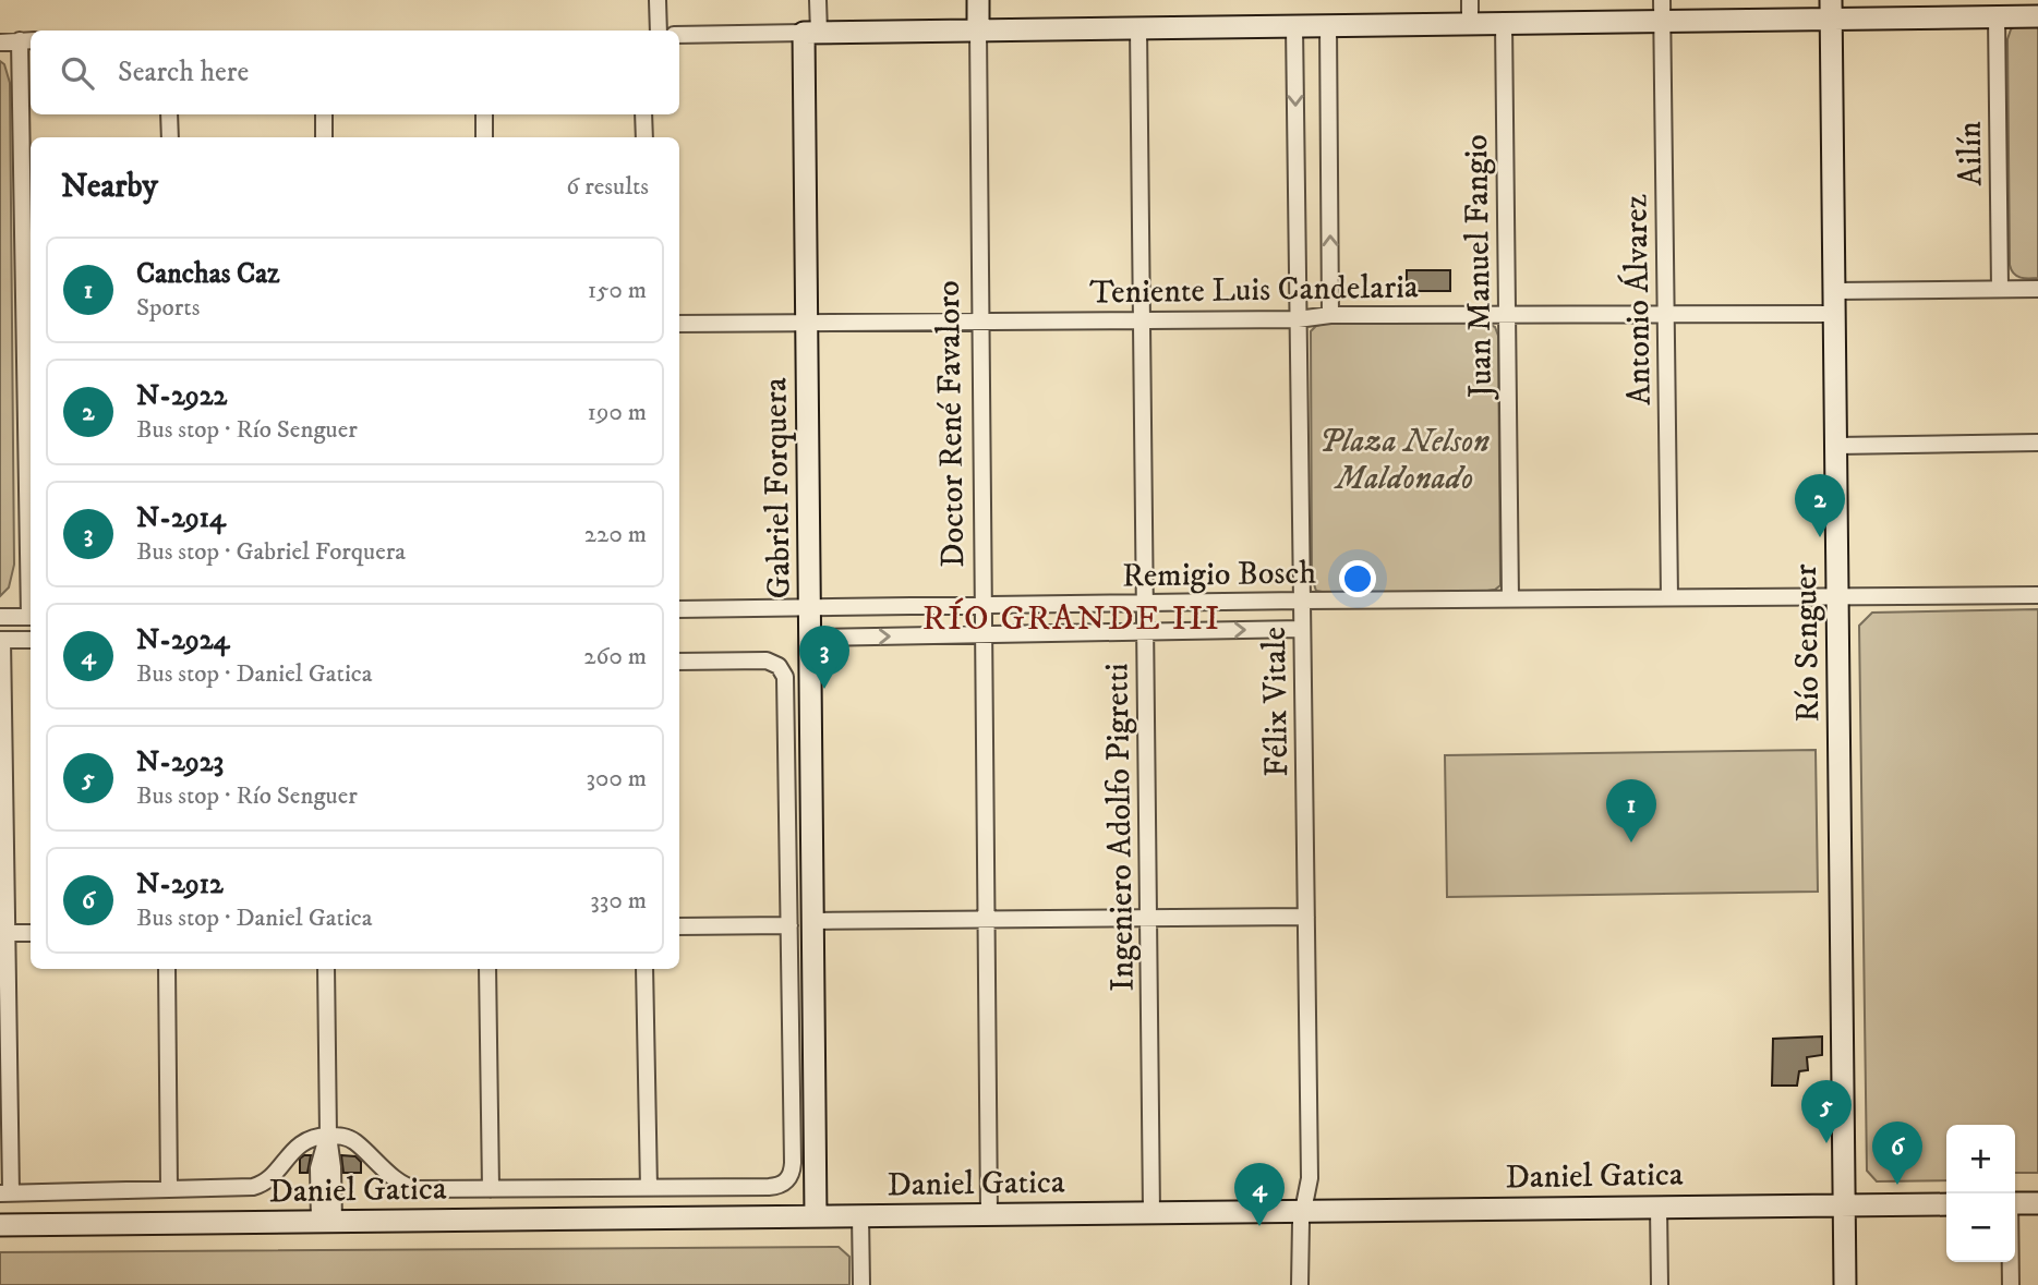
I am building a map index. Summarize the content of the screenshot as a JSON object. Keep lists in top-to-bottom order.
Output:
{
  "streets": {
    "main road": [
      "Doctor René Favaloro",
      "Gabriel Forquera",
      "Río Senguer",
      "Daniel Gatica"
    ],
    "street": [
      "Ailín",
      "Juan Manuel Fangio",
      "Teniente Luis Candelaria",
      "Antonio Álvarez",
      "Remigio Bosch",
      "Félix Vitale",
      "Ingeniero Adolfo Pigretti"
    ]
  },
  "crossings": [
    ["Juan Manuel Fangio", "Teniente Luis Candelaria"],
    ["Juan Manuel Fangio", "Remigio Bosch"],
    ["Teniente Luis Candelaria", "Antonio Álvarez"],
    ["Teniente Luis Candelaria", "Doctor René Favaloro"],
    ["Teniente Luis Candelaria", "Gabriel Forquera"],
    ["Teniente Luis Candelaria", "Río Senguer"],
    ["Teniente Luis Candelaria", "Félix Vitale"],
    ["Teniente Luis Candelaria", "Ingeniero Adolfo Pigretti"],
    ["Antonio Álvarez", "Remigio Bosch"],
    ["Doctor René Favaloro", "Remigio Bosch"],
    ["Doctor René Favaloro", "Daniel Gatica"],
    ["Gabriel Forquera", "Remigio Bosch"],
    ["Gabriel Forquera", "Daniel Gatica"],
    ["Remigio Bosch", "Río Senguer"],
    ["Remigio Bosch", "Félix Vitale"],
    ["Remigio Bosch", "Ingeniero Adolfo Pigretti"],
    ["Río Senguer", "Daniel Gatica"],
    ["Félix Vitale", "Daniel Gatica"],
    ["Ingeniero Adolfo Pigretti", "Daniel Gatica"]
  ],
  "districts": ["RÍO GRANDE III"],
  "parks": ["Plaza Nelson Maldonado"],
  "page": {
    "search": "Search here",
    "heading": ["Nearby", "6 results"],
    "list": [
      {
        "mark": "1",
        "name": "Canchas Caz",
        "note": "Sports",
        "value": "150 m"
      },
      {
        "mark": "2",
        "name": "N-2922",
        "note": "Bus stop · Río Senguer",
        "value": "190 m"
      },
      {
        "mark": "3",
        "name": "N-2914",
        "note": "Bus stop · Gabriel Forquera",
        "value": "220 m"
      },
      {
        "mark": "4",
        "name": "N-2924",
        "note": "Bus stop · Daniel Gatica",
        "value": "260 m"
      },
      {
        "mark": "5",
        "name": "N-2923",
        "note": "Bus stop · Río Senguer",
        "value": "300 m"
      },
      {
        "mark": "6",
        "name": "N-2912",
        "note": "Bus stop · Daniel Gatica",
        "value": "330 m"
      }
    ],
    "pins": [
      "2",
      "3",
      "1",
      "5",
      "6",
      "4"
    ],
    "map_buttons": ["+", "−"]
  }
}
